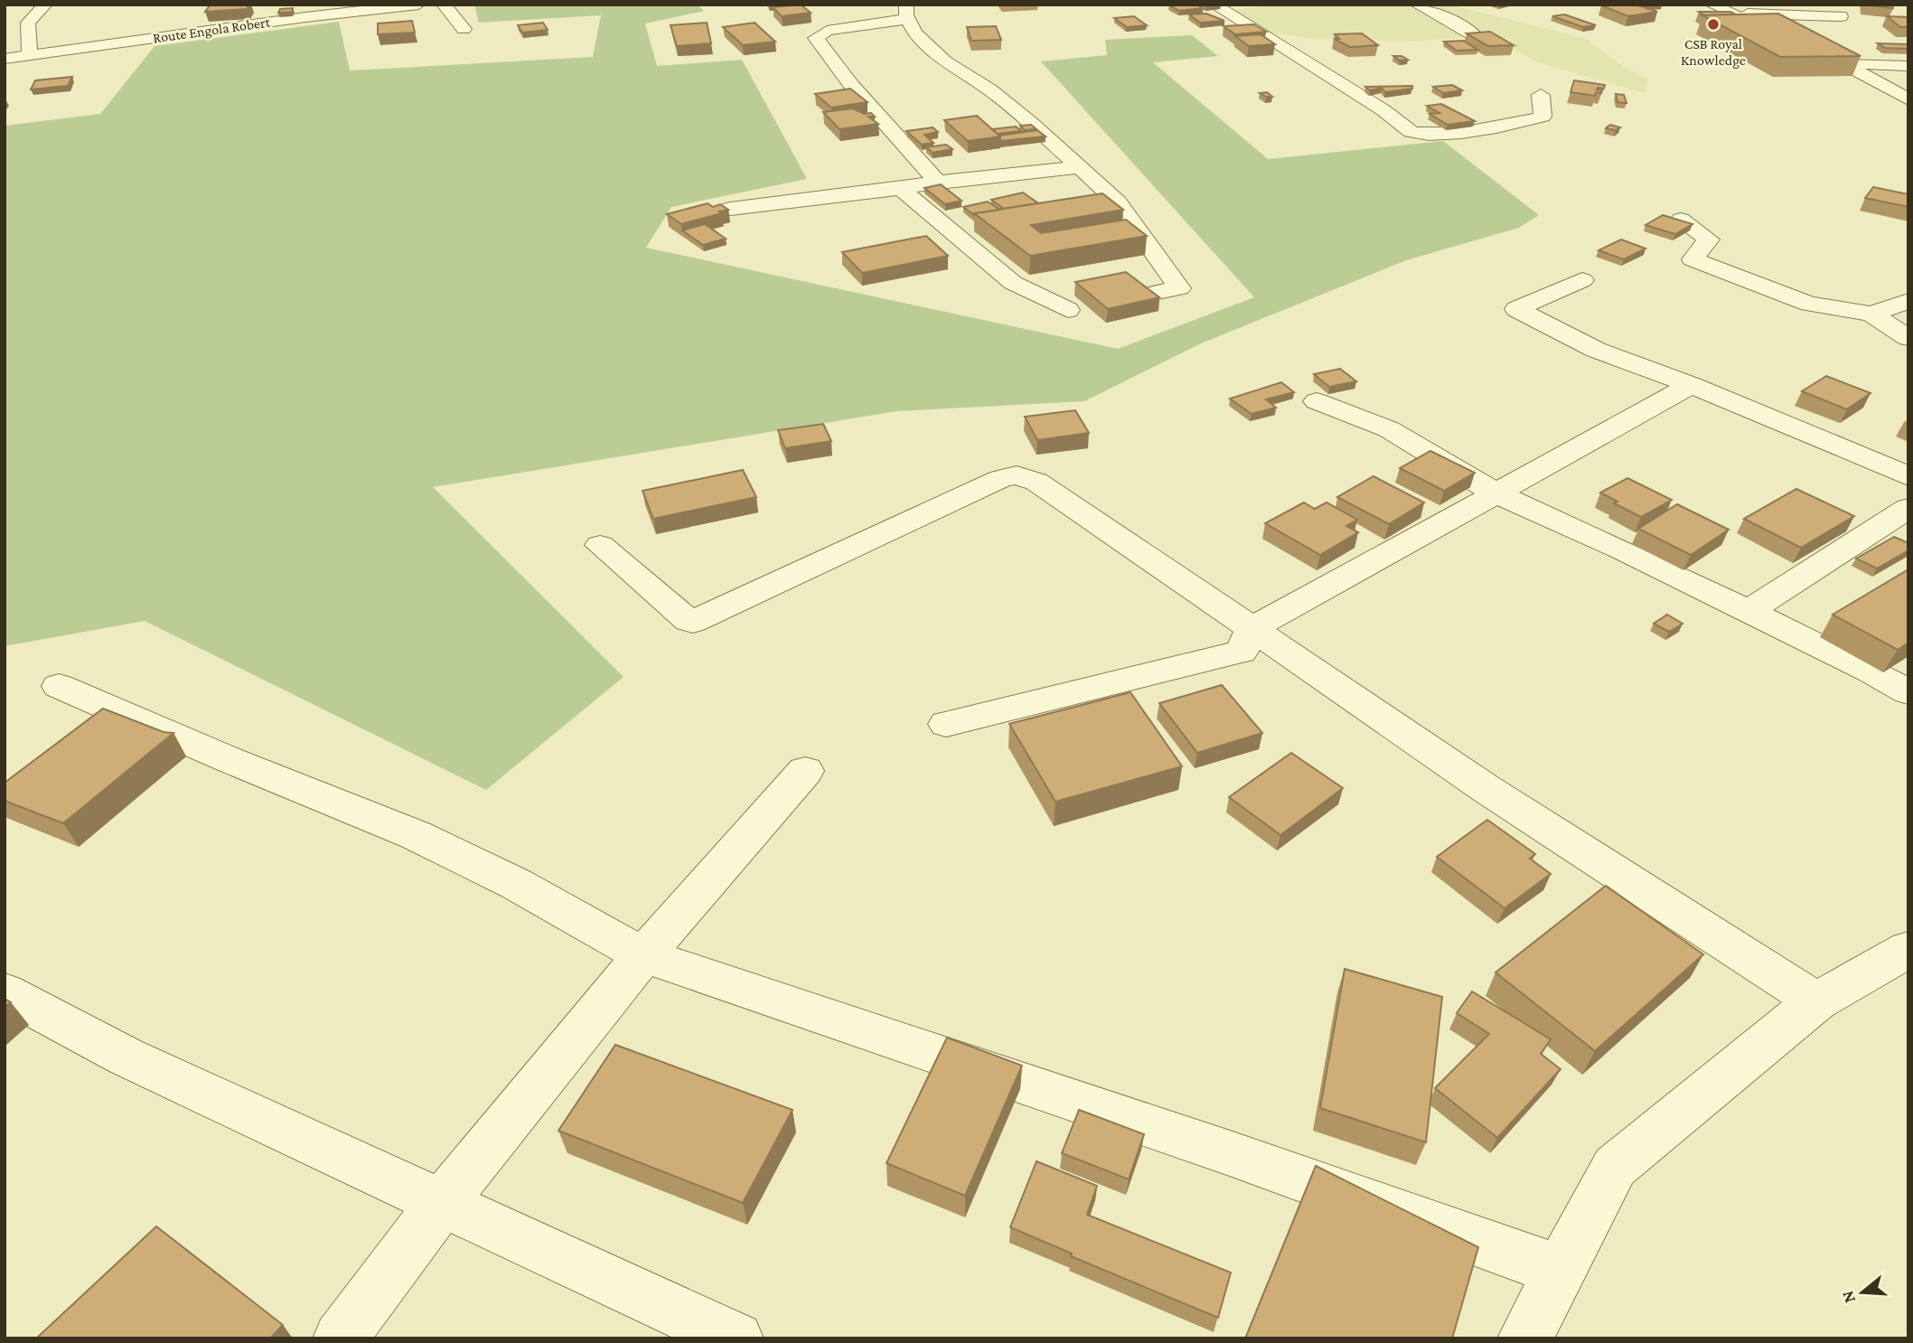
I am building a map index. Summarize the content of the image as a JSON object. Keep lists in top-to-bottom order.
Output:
{
  "streets": {
    "street": ["Route Engola Robert"]
  },
  "places": ["CSB Royal Knowledge"],
  "north": "left"
}
